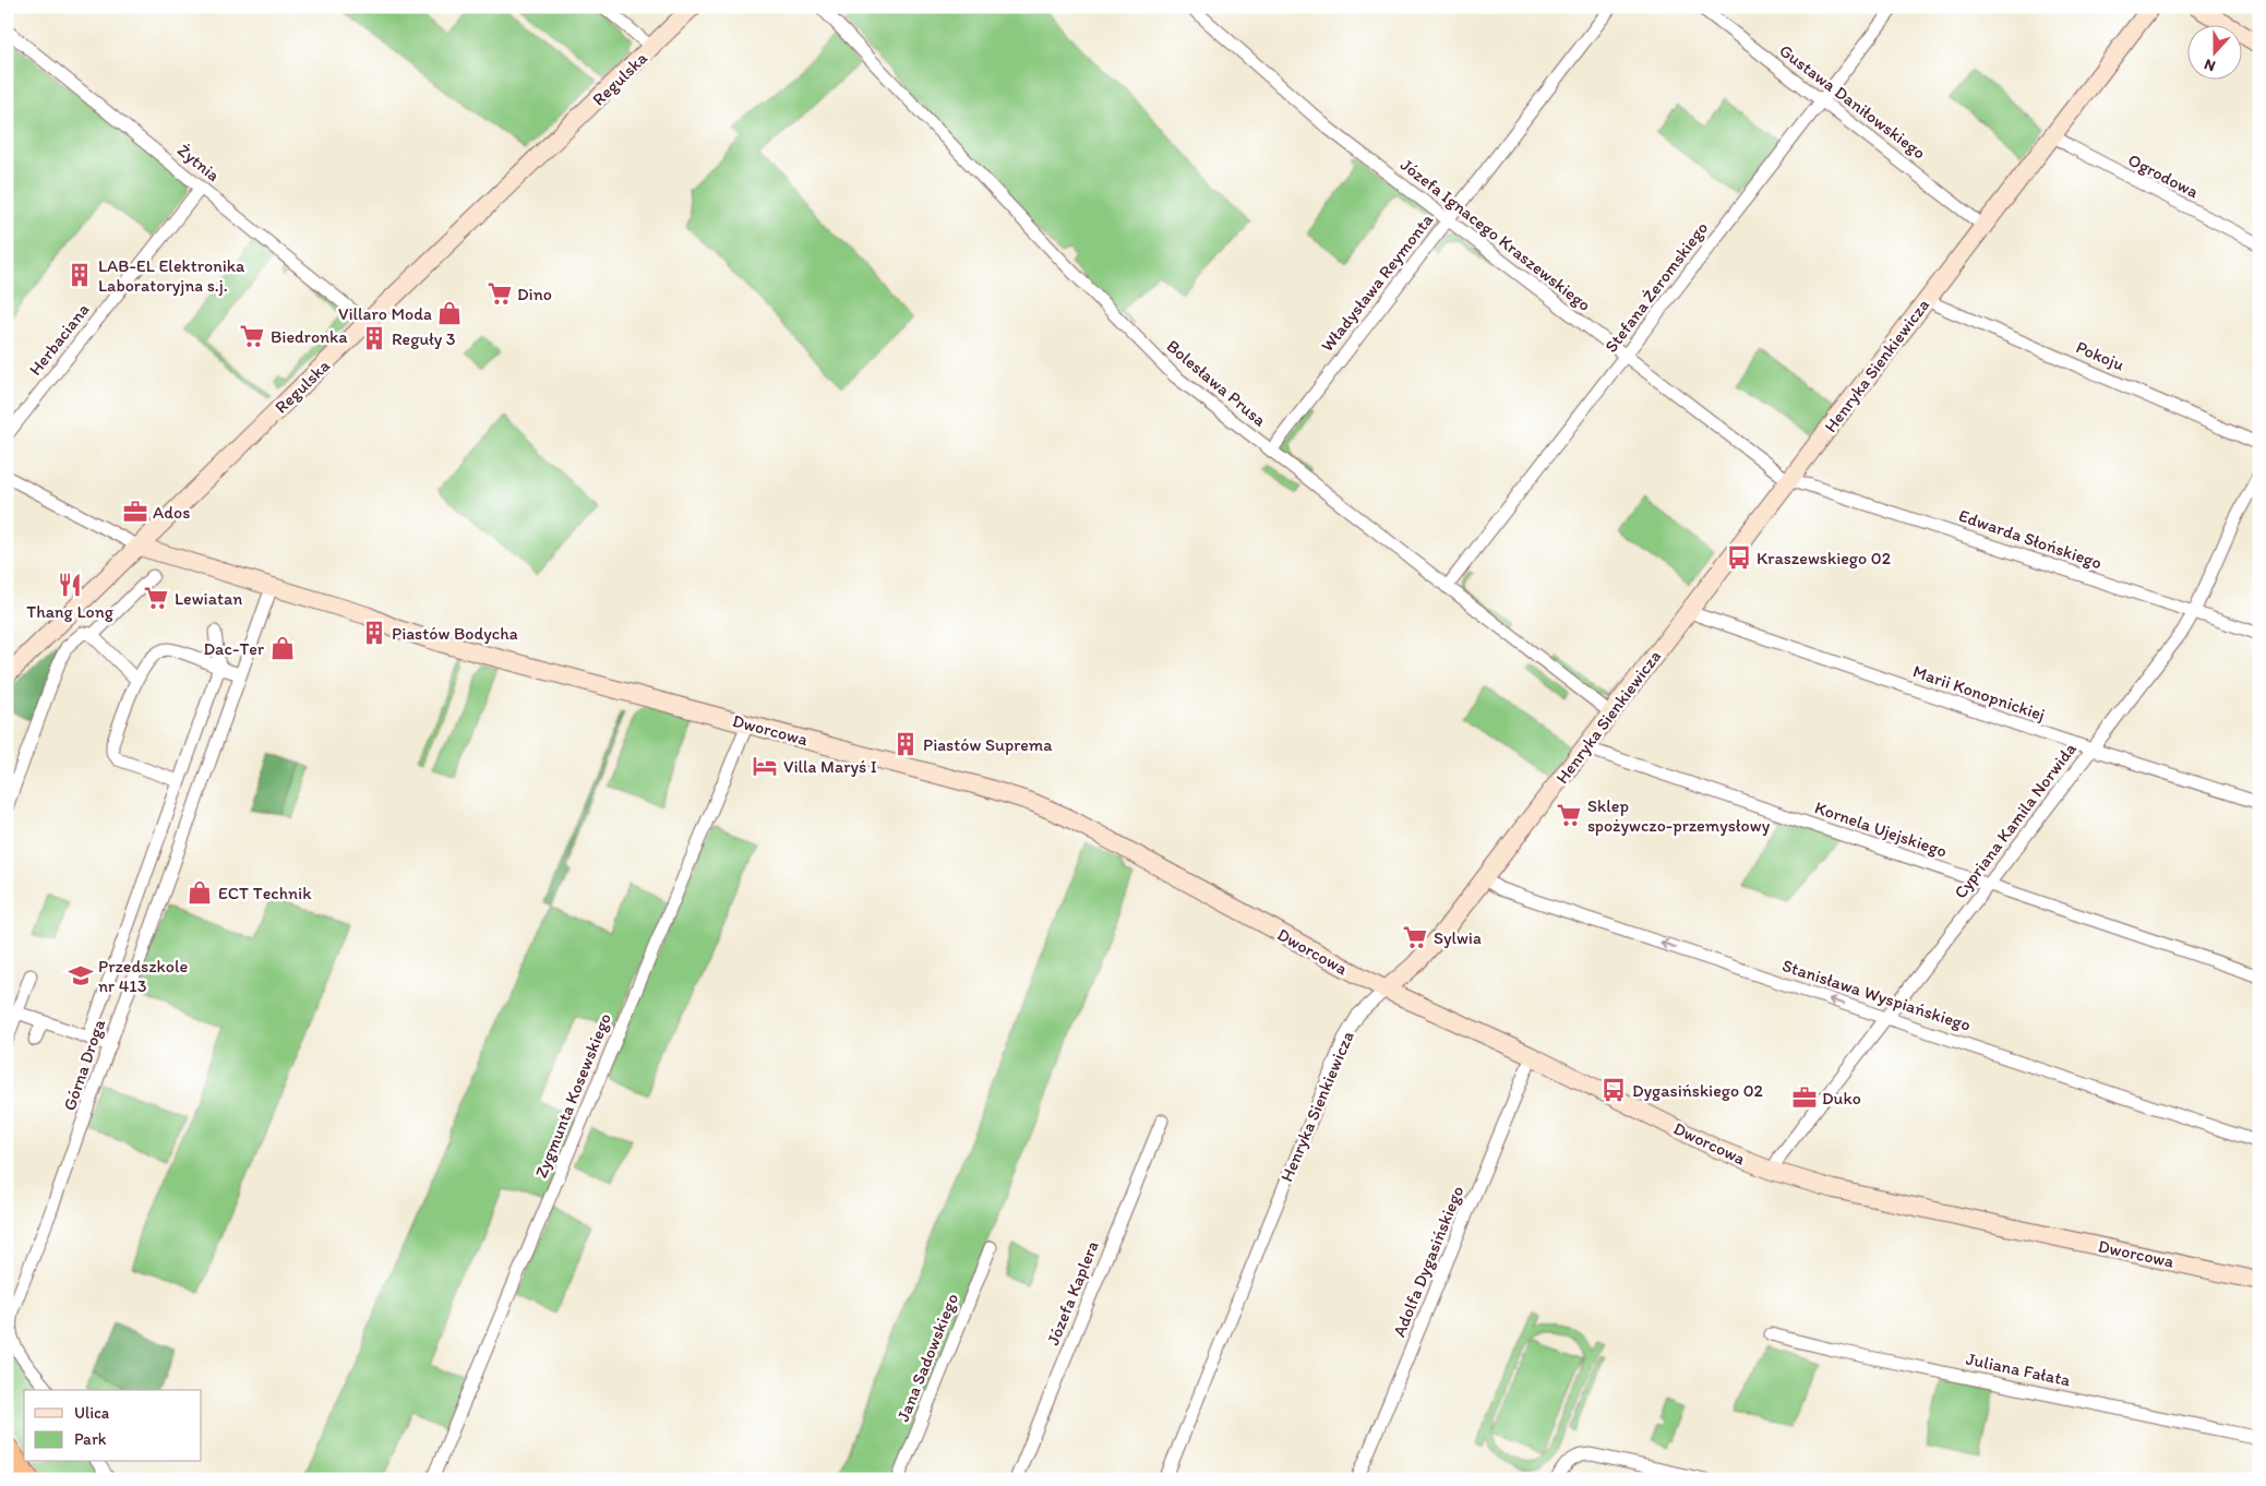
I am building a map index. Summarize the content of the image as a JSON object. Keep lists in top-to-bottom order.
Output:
{
  "streets": {
    "street": [
      "Regulska",
      "Gustawa Daniłowskiego",
      "Żytnia",
      "Ogrodowa",
      "Józefa Ignacego Kraszewskiego",
      "Władysława Reymonta",
      "Stefana Żeromskiego",
      "Herbaciana",
      "Pokoju",
      "Henryka Sienkiewicza",
      "Bolesława Prusa",
      "Edwarda Słońskiego",
      "Marii Konopnickiej",
      "Dworcowa",
      "Cypriana Kamila Norwida",
      "Kornela Ujejskiego",
      "Stanisława Wyspiańskiego",
      "Górna Droga",
      "Zygmunta Kosewskiego",
      "Adolfa Dygasińskiego",
      "Józefa Kaplera",
      "Jana Sadowskiego",
      "Juliana Fałata"
    ]
  },
  "crossings": [
    ["Regulska", "Żytnia"],
    ["Regulska", "Dworcowa"],
    ["Gustawa Daniłowskiego", "Stefana Żeromskiego"],
    ["Gustawa Daniłowskiego", "Henryka Sienkiewicza"],
    ["Żytnia", "Herbaciana"],
    ["Ogrodowa", "Henryka Sienkiewicza"],
    ["Józefa Ignacego Kraszewskiego", "Władysława Reymonta"],
    ["Józefa Ignacego Kraszewskiego", "Stefana Żeromskiego"],
    ["Józefa Ignacego Kraszewskiego", "Henryka Sienkiewicza"],
    ["Józefa Ignacego Kraszewskiego", "Edwarda Słońskiego"],
    ["Władysława Reymonta", "Bolesława Prusa"],
    ["Stefana Żeromskiego", "Bolesława Prusa"],
    ["Pokoju", "Henryka Sienkiewicza"],
    ["Henryka Sienkiewicza", "Bolesława Prusa"],
    ["Henryka Sienkiewicza", "Edwarda Słońskiego"],
    ["Henryka Sienkiewicza", "Marii Konopnickiej"],
    ["Henryka Sienkiewicza", "Dworcowa"],
    ["Henryka Sienkiewicza", "Kornela Ujejskiego"],
    ["Henryka Sienkiewicza", "Stanisława Wyspiańskiego"],
    ["Edwarda Słońskiego", "Cypriana Kamila Norwida"],
    ["Marii Konopnickiej", "Cypriana Kamila Norwida"],
    ["Dworcowa", "Cypriana Kamila Norwida"],
    ["Dworcowa", "Górna Droga"],
    ["Dworcowa", "Zygmunta Kosewskiego"],
    ["Dworcowa", "Adolfa Dygasińskiego"],
    ["Cypriana Kamila Norwida", "Kornela Ujejskiego"],
    ["Cypriana Kamila Norwida", "Stanisława Wyspiańskiego"]
  ],
  "one_way": ["Stanisława Wyspiańskiego"],
  "places": {
    "building": [
      "LAB-EL Elektronika Laboratoryjna s.j.",
      "Reguły 3",
      "Piastów Bodycha",
      "Piastów Suprema"
    ],
    "supermarket": [
      "Dino",
      "Biedronka",
      "Lewiatan",
      "Sklep spożywczo-przemysłowy",
      "Sylwia"
    ],
    "shop": ["Villaro Moda", "Dac-Ter", "ECT Technik"],
    "office": ["Ados", "Duko"],
    "bus stop": ["Kraszewskiego 02", "Dygasińskiego 02"],
    "restaurant": ["Thang Long"],
    "hotel": ["Villa Maryś I"],
    "school or university": ["Przedszkole nr 413"]
  },
  "legend": ["Ulica", "Park"],
  "north": "bottom"
}
